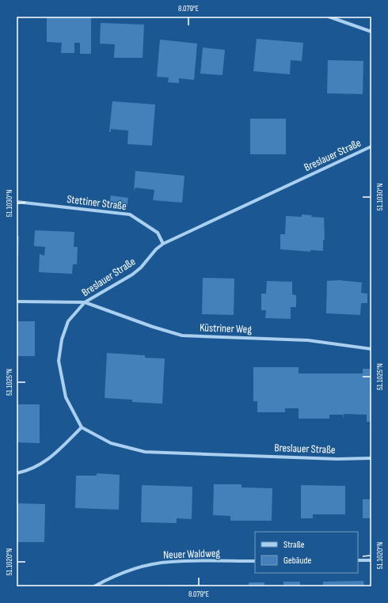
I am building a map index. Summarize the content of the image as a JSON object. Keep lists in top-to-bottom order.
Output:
{
  "streets": {
    "street": [
      "Breslauer Straße",
      "Stettiner Straße",
      "Küstriner Weg",
      "Neuer Waldweg"
    ]
  },
  "crossings": [
    ["Breslauer Straße", "Stettiner Straße"],
    ["Breslauer Straße", "Küstriner Weg"]
  ],
  "legend": ["Straße", "Gebäude"],
  "coordinates": [
    "8.079°E",
    "51.1030°N",
    "51.1025°N",
    "51.1020°N"
  ]
}
